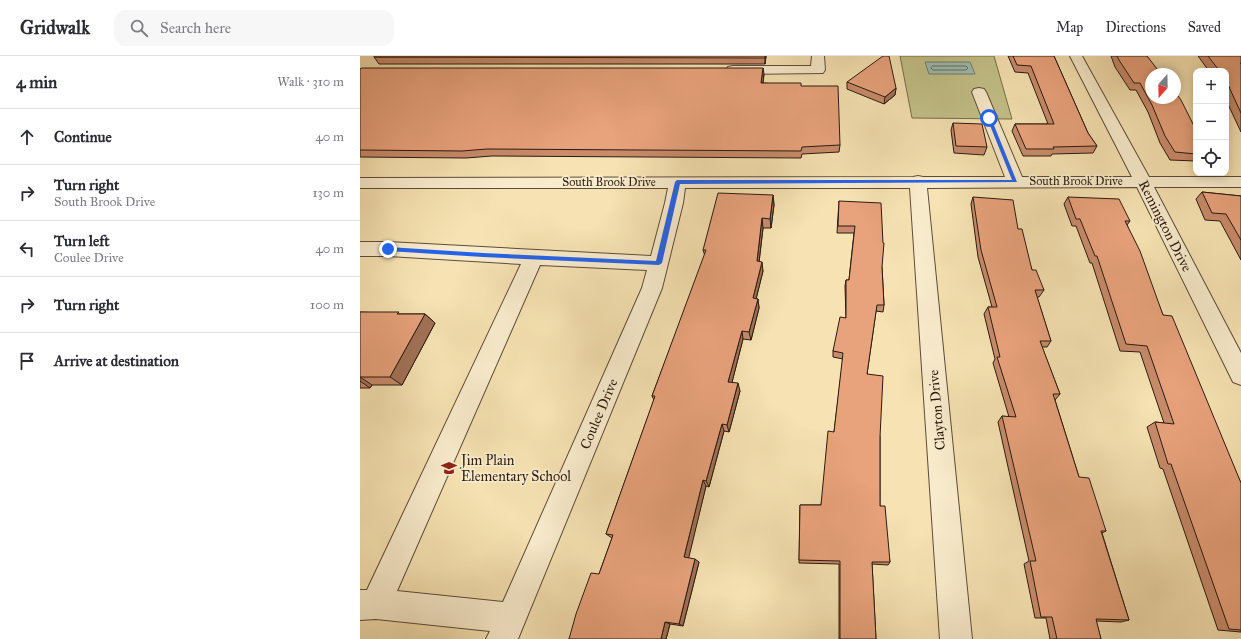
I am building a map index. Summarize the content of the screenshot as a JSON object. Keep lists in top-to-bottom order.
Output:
{
  "streets": {
    "street": [
      "South Brook Drive",
      "Remington Drive",
      "Clayton Drive",
      "Coulee Drive"
    ]
  },
  "crossings": [
    ["South Brook Drive", "Remington Drive"],
    ["South Brook Drive", "Clayton Drive"],
    ["South Brook Drive", "Coulee Drive"]
  ],
  "places": {
    "school or university": ["Jim Plain Elementary School"]
  },
  "north": "bottom",
  "page": {
    "header": "Gridwalk",
    "search": "Search here",
    "nav": ["Map", "Directions", "Saved"],
    "heading": ["4 min", "Walk · 310 m"],
    "map_buttons": ["+", "−"],
    "list": [
      ["Continue", "40 m"],
      ["Turn right", "South Brook Drive", "130 m"],
      ["Turn left", "Coulee Drive", "40 m"],
      ["Turn right", "100 m"],
      "Arrive at destination"
    ]
  }
}
